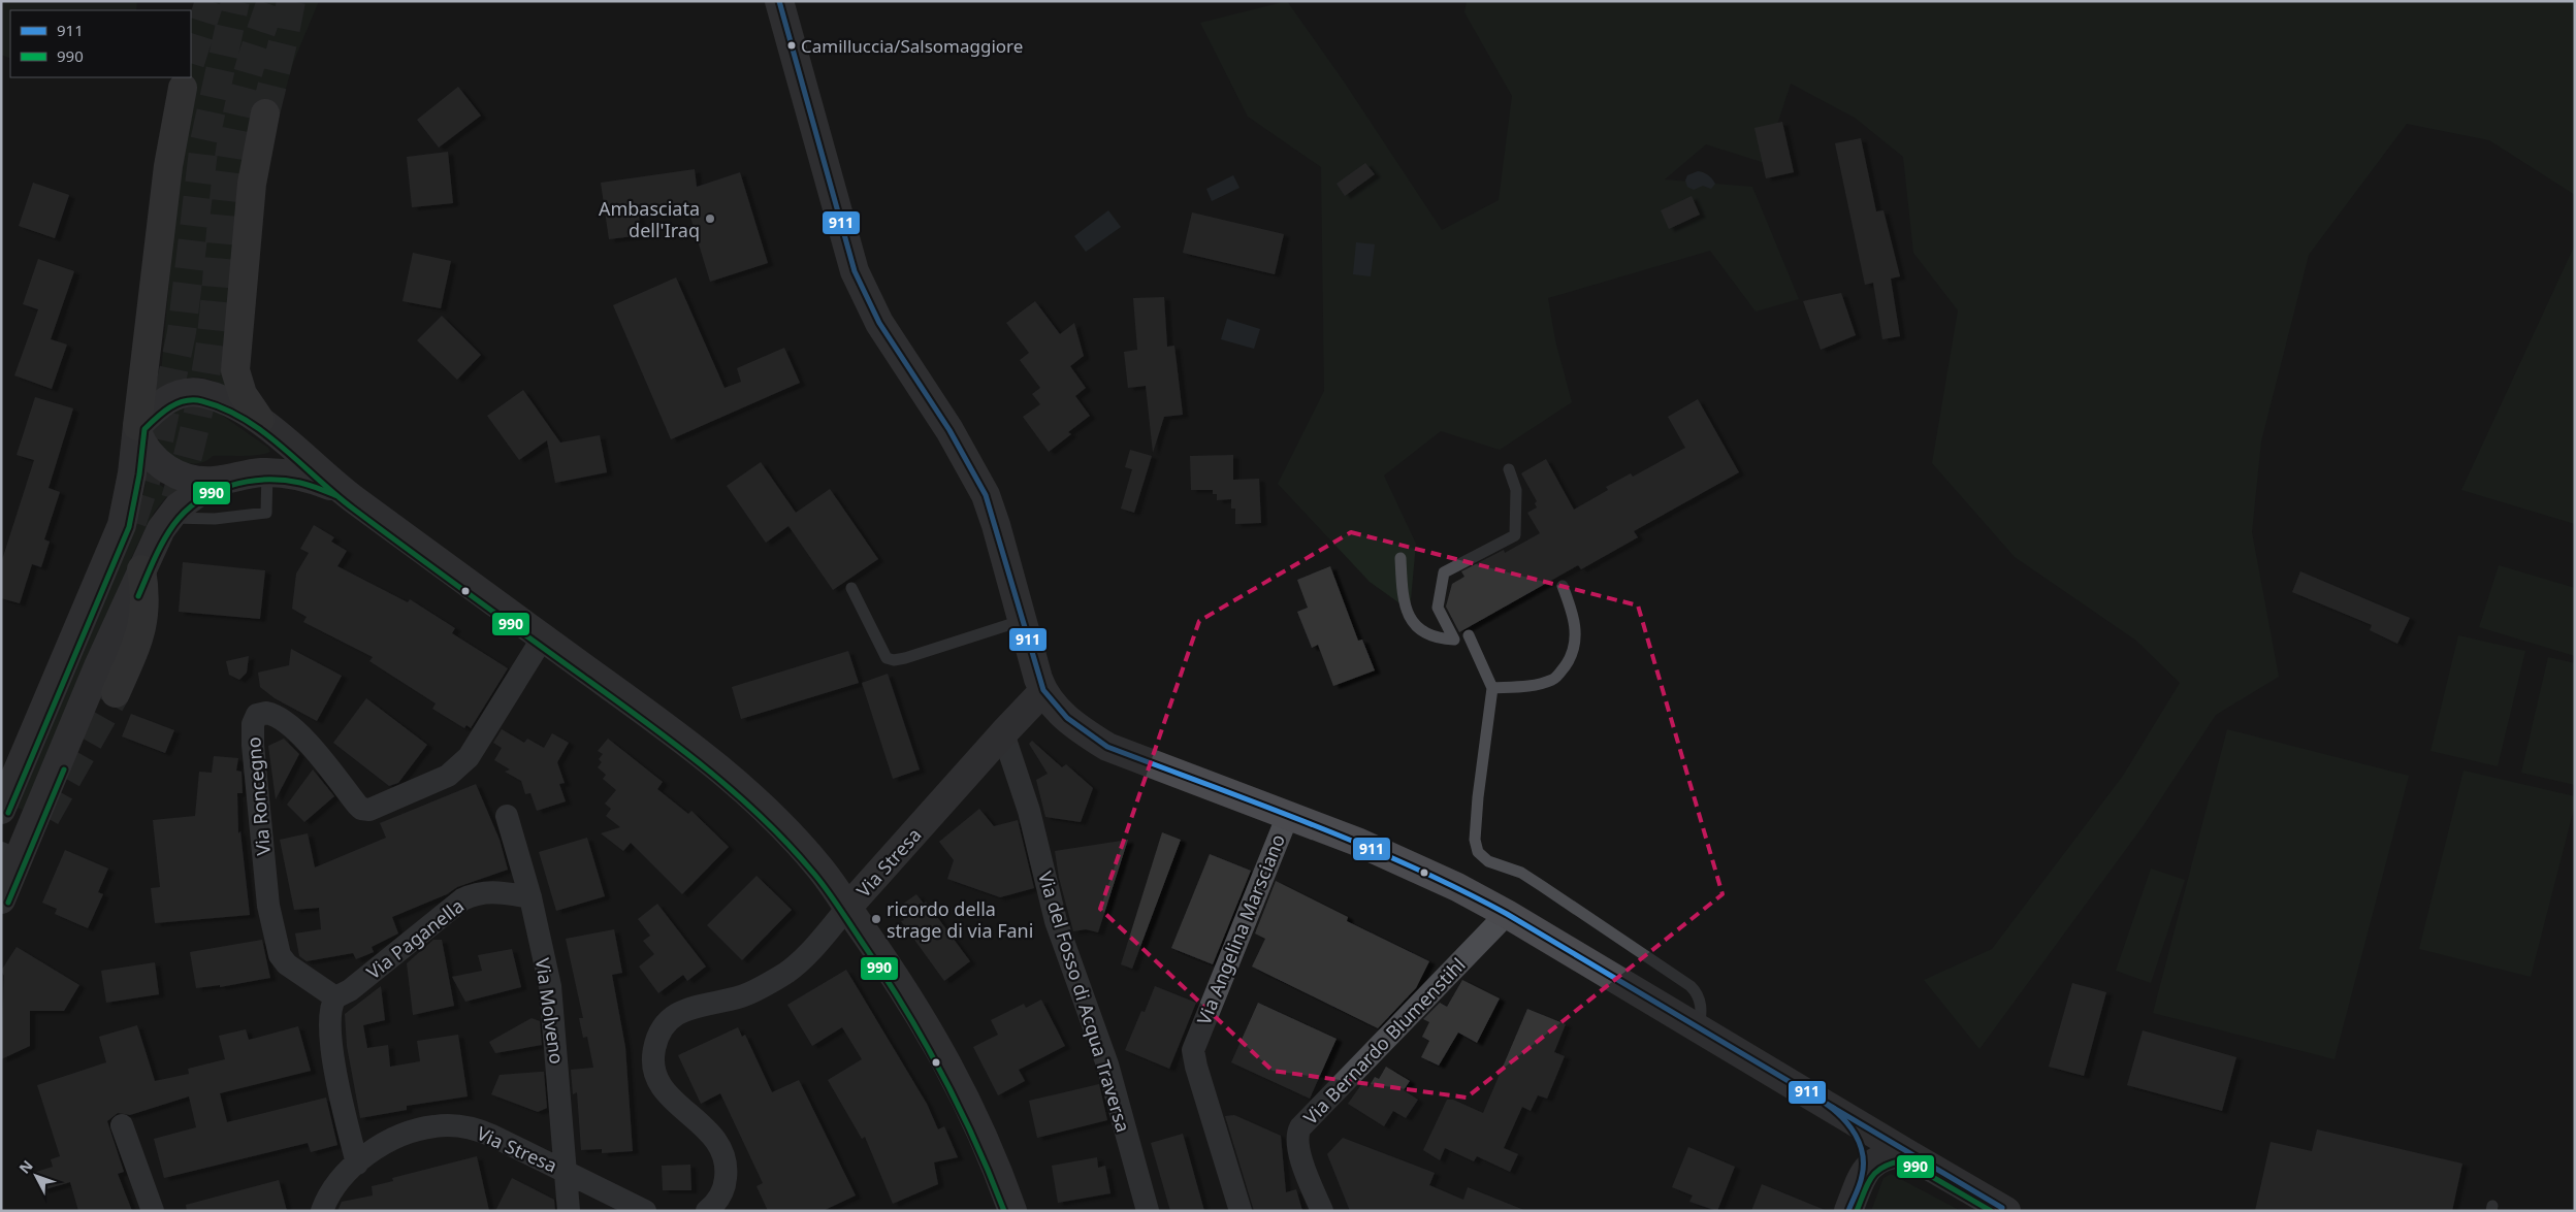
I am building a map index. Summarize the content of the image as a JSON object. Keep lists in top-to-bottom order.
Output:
{
  "streets": {
    "street": [
      "Via Roncegno",
      "Via Stresa",
      "Via Angelina Marsciano",
      "Via Paganella",
      "Via del Fosso di Acqua Traversa",
      "Via Molveno",
      "Via Bernardo Blumenstihl"
    ]
  },
  "crossings": [
    ["Via Roncegno", "Via Paganella"],
    ["Via Stresa", "Via del Fosso di Acqua Traversa"],
    ["Via Stresa", "Via Molveno"],
    ["Via Paganella", "Via Molveno"]
  ],
  "places": ["Camilluccia/Salsomaggiore", "Ambasciata dell'Iraq", "ricordo della strage di via Fani"],
  "lines": ["transit line 911", "transit line 990"],
  "legend": ["911", "990"],
  "north": "top left"
}
